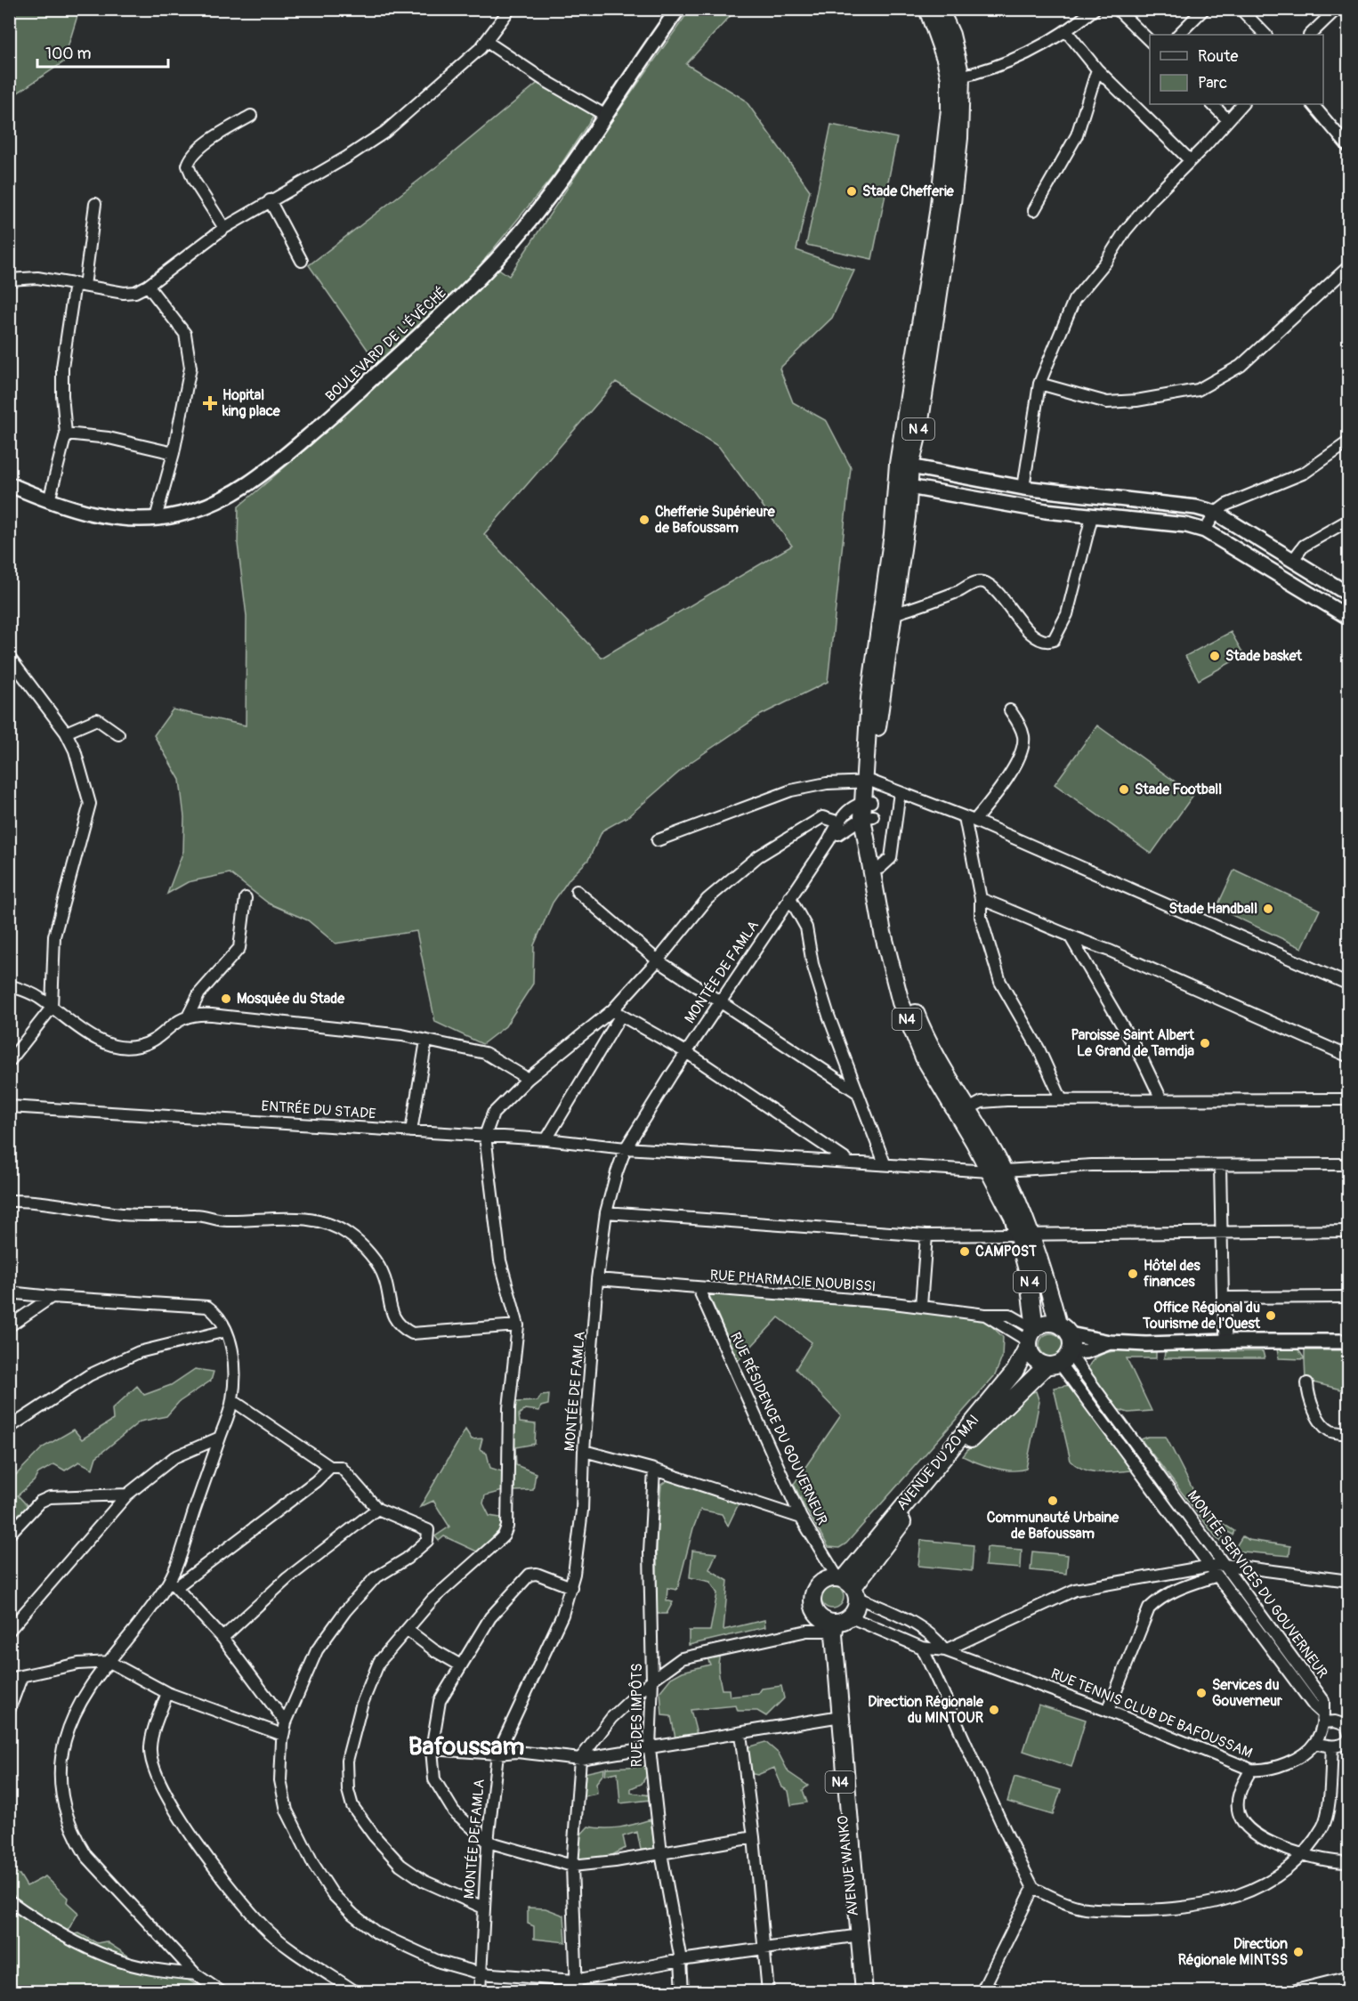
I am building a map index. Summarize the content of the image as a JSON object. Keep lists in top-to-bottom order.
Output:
{
  "streets": {
    "highway": [
      "N 4",
      "N4",
      "AVENUE DU 20 MAI",
      "AVENUE WANKO"
    ],
    "main road": ["BOULEVARD DE L'ÉVÊCHÉ"],
    "street": [
      "MONTÉE DE FAMLA",
      "ENTRÉE DU STADE",
      "RUE PHARMACIE NOUBISSI",
      "RUE RÉSIDENCE DU GOUVERNEUR",
      "MONTÉE SERVICES DU GOUVERNEUR",
      "RUE TENNIS CLUB DE BAFOUSSAM",
      "RUE DES IMPÔTS"
    ]
  },
  "crossings": [
    ["N 4", "N4"],
    ["N 4", "RUE PHARMACIE NOUBISSI"],
    ["N 4", "AVENUE DU 20 MAI"],
    ["MONTÉE DE FAMLA", "N4"],
    ["MONTÉE DE FAMLA", "ENTRÉE DU STADE"],
    ["MONTÉE DE FAMLA", "RUE PHARMACIE NOUBISSI"],
    ["N4", "ENTRÉE DU STADE"],
    ["RUE PHARMACIE NOUBISSI", "RUE RÉSIDENCE DU GOUVERNEUR"],
    ["RUE PHARMACIE NOUBISSI", "AVENUE DU 20 MAI"],
    ["RUE RÉSIDENCE DU GOUVERNEUR", "AVENUE DU 20 MAI"],
    ["RUE RÉSIDENCE DU GOUVERNEUR", "RUE TENNIS CLUB DE BAFOUSSAM"],
    ["RUE RÉSIDENCE DU GOUVERNEUR", "AVENUE WANKO"],
    ["AVENUE DU 20 MAI", "MONTÉE SERVICES DU GOUVERNEUR"],
    ["AVENUE DU 20 MAI", "RUE TENNIS CLUB DE BAFOUSSAM"],
    ["AVENUE DU 20 MAI", "AVENUE WANKO"],
    ["RUE TENNIS CLUB DE BAFOUSSAM", "AVENUE WANKO"]
  ],
  "districts": ["Bafoussam"],
  "places": {
    "other": [
      "Stade Chefferie",
      "Chefferie Supérieure de Bafoussam",
      "Stade basket",
      "Stade Football",
      "Stade Handball",
      "Mosquée du Stade",
      "Paroisse Saint Albert Le Grand de Tamdja",
      "CAMPOST",
      "Hôtel des finances",
      "Office Régional du Tourisme de l'Ouest",
      "Communauté Urbaine de Bafoussam",
      "Services du Gouverneur",
      "Direction Régionale du MINTOUR",
      "Direction Régionale MINTSS"
    ],
    "health": ["Hopital king place"]
  },
  "legend": ["Route", "Parc"],
  "scale_bar": "100 m"
}
